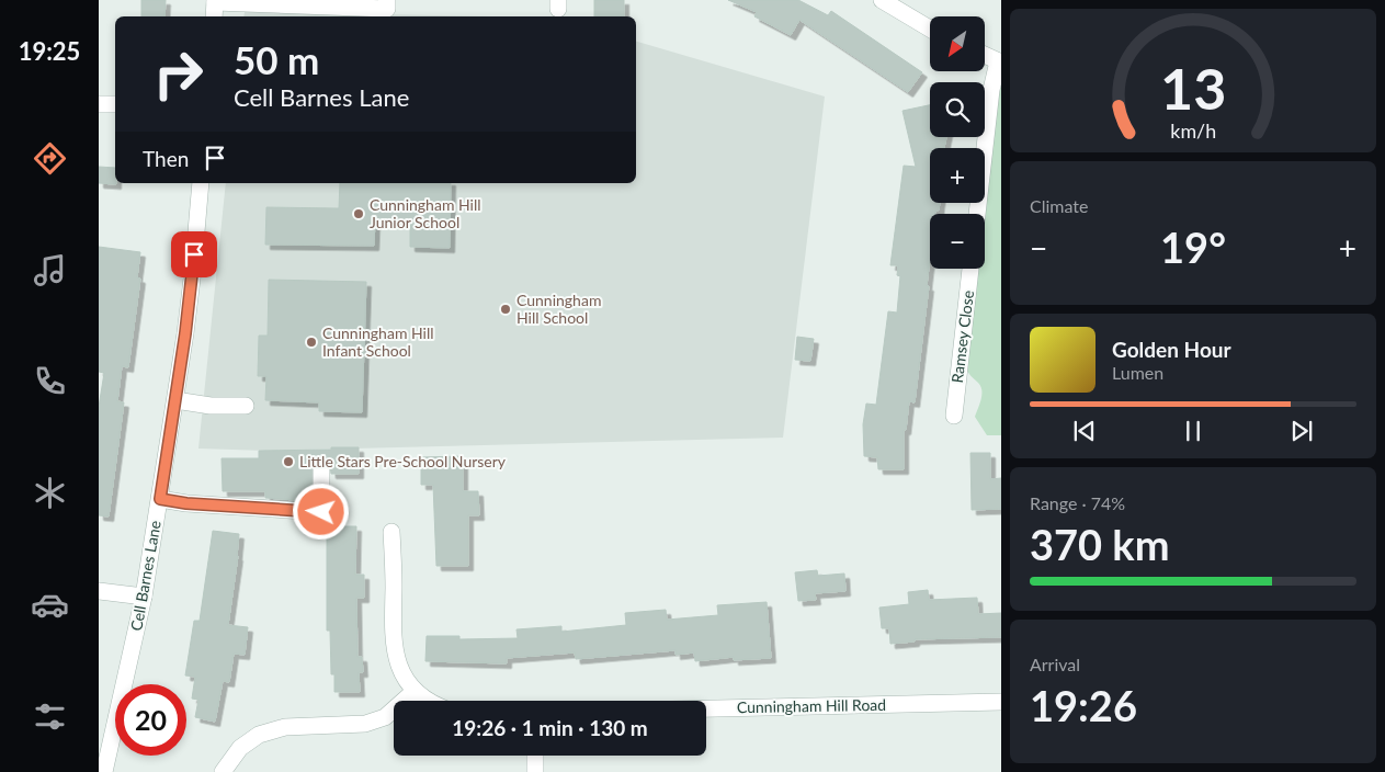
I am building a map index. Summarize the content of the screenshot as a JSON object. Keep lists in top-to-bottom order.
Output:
{
  "streets": {
    "street": ["Ramsey Close", "Cell Barnes Lane", "Cunningham Hill Road"]
  },
  "places": [
    "Cunningham Hill Junior School",
    "Cunningham Hill School",
    "Cunningham Hill Infant School",
    "Little Stars Pre-School Nursery"
  ],
  "north": "bottom left",
  "page": {
    "tabs": "19:25",
    "map_buttons": ["+", "−"],
    "turn": ["50 m", "Cell Barnes Lane"],
    "then": "Then",
    "tile": [
      "Climate",
      ["Range · 74%", "370 km"],
      ["Arrival", "19:26"]
    ],
    "heat": ["−", "19°", "+"],
    "song": ["Golden Hour", "Lumen"],
    "limit": "20",
    "trip": "19:26 · 1 min · 130 m",
    "gauge": ["13", "km/h"]
  }
}
